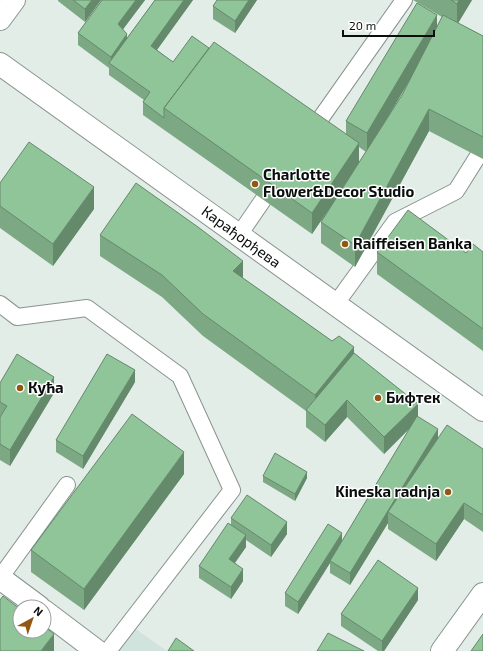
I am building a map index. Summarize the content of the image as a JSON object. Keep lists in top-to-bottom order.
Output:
{
  "streets": {
    "street": ["Карађорђева"]
  },
  "places": [
    "Charlotte Flower&Decor Studio",
    "Raiffeisen Banka",
    "Кућа",
    "Бифтек",
    "Kineska radnja"
  ],
  "scale_bar": "20 m",
  "north": "top right"
}
